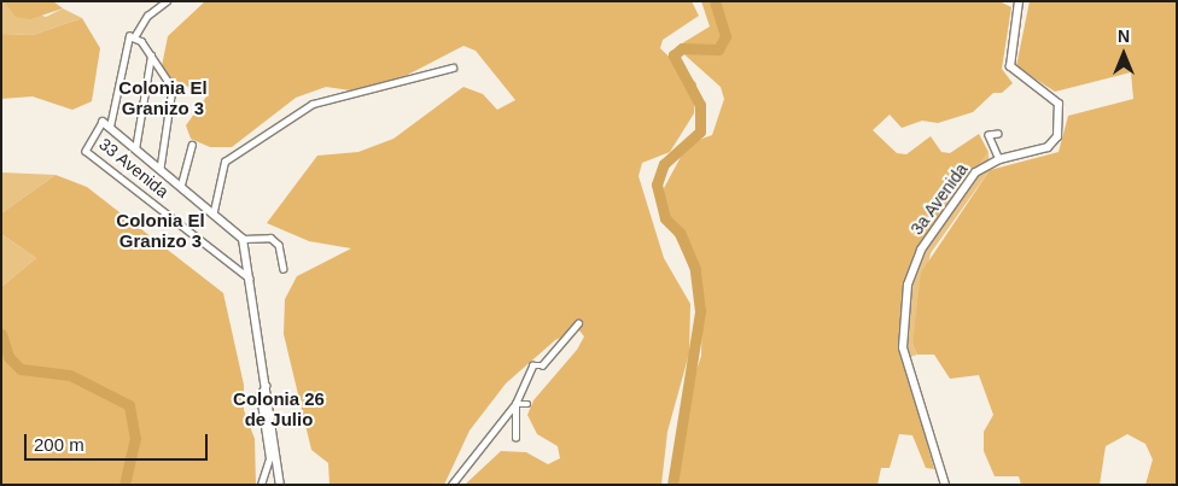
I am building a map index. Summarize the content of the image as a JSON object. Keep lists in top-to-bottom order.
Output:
{
  "streets": {
    "street": ["33 Avenida", "3a Avenida"]
  },
  "districts": ["Colonia El Granizo 3", "Colonia El Granizo 3", "Colonia 26 de Julio"],
  "scale_bar": "200 m",
  "north": "top"
}
